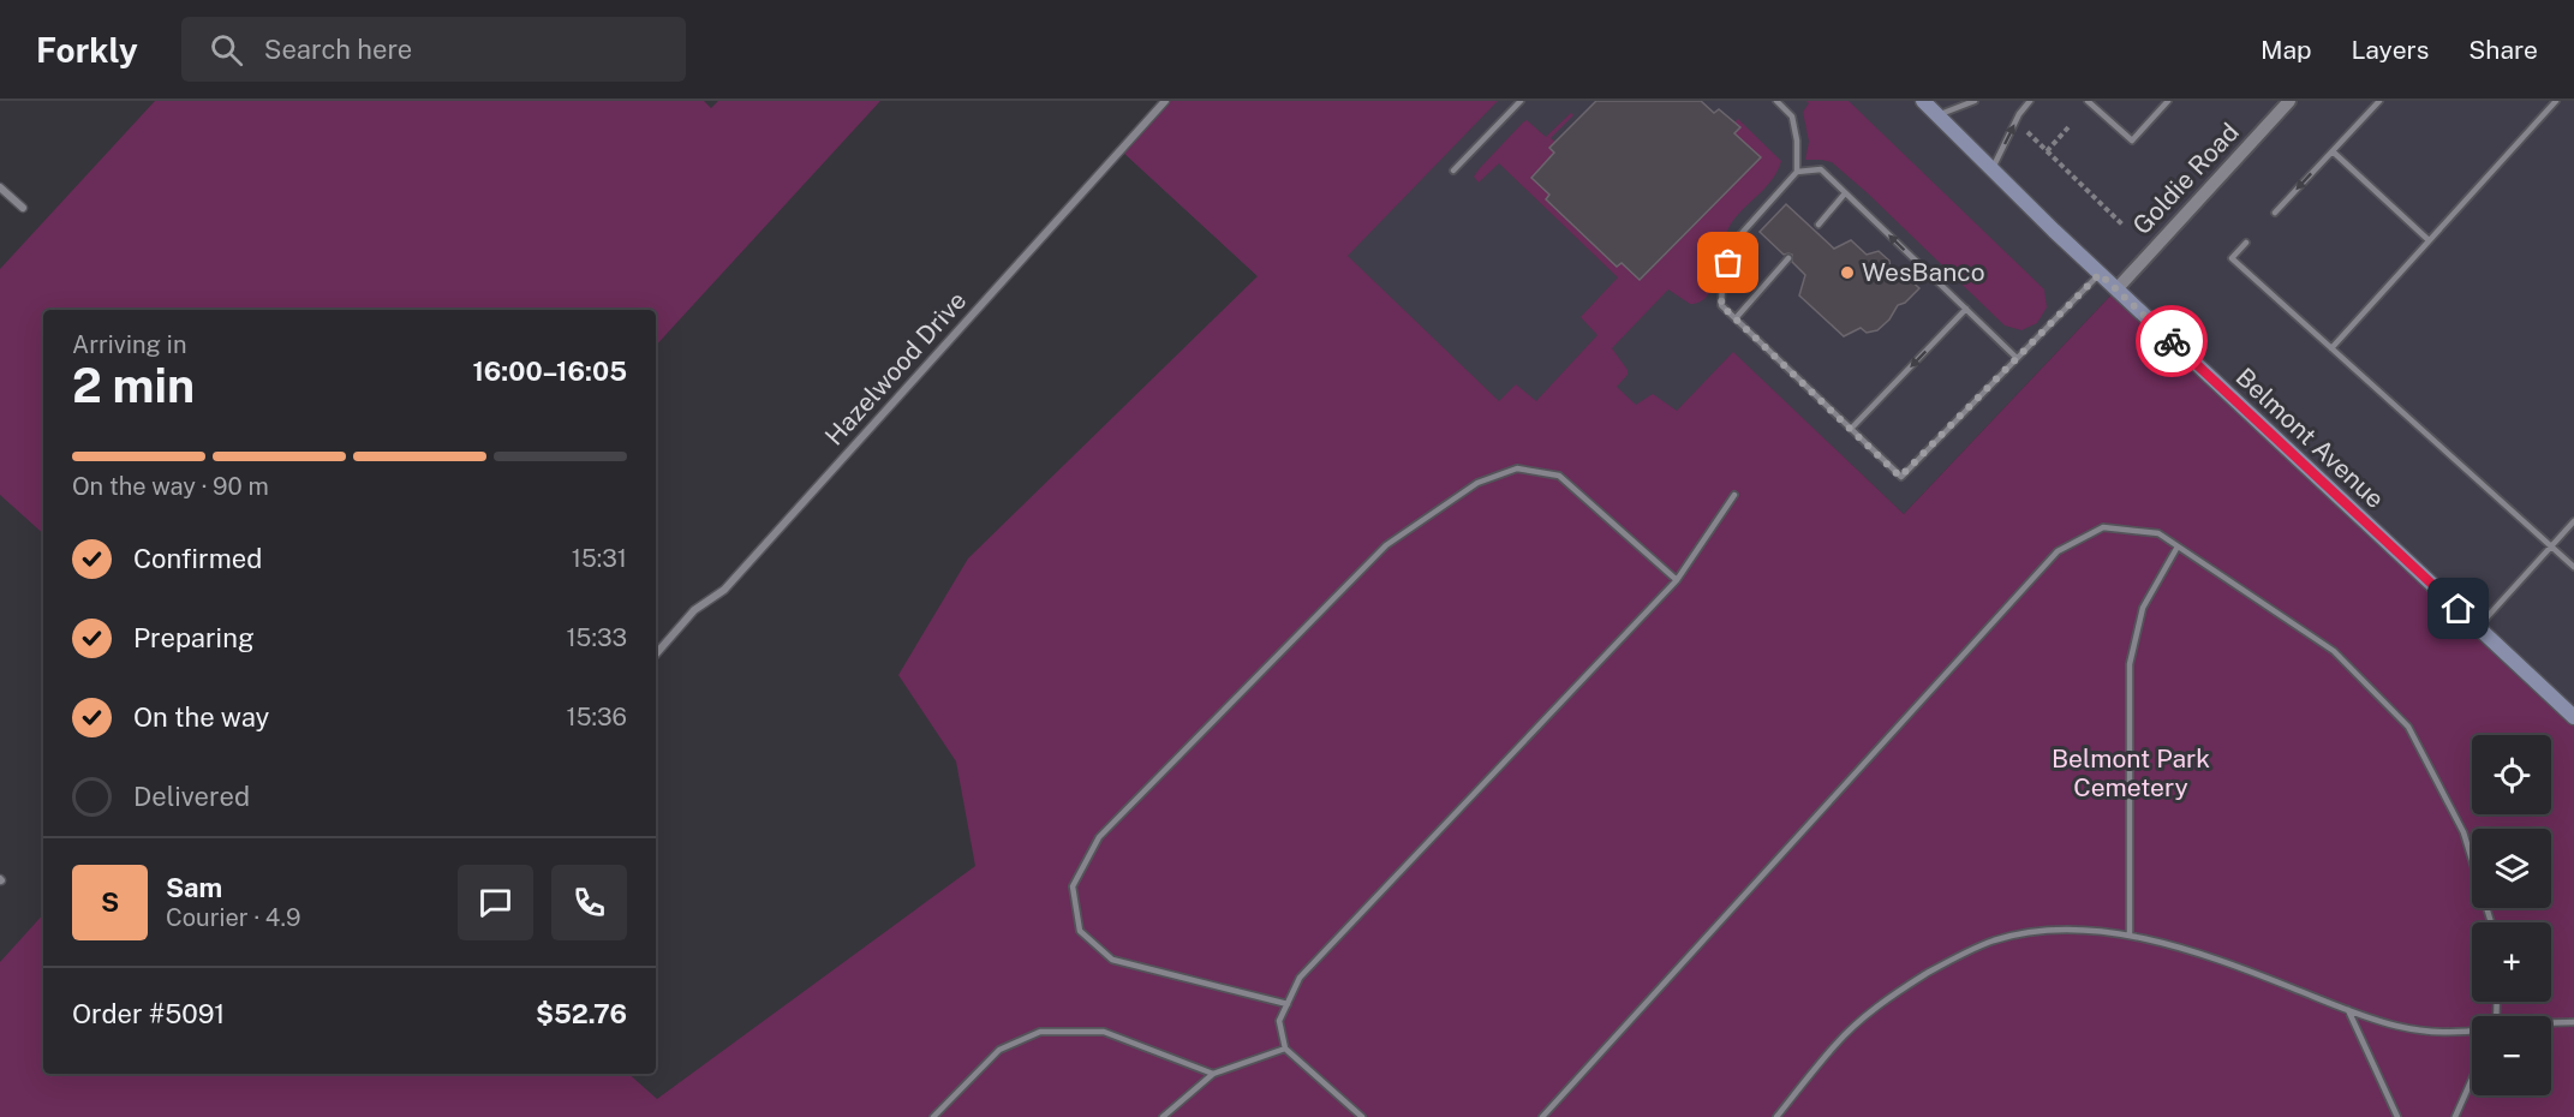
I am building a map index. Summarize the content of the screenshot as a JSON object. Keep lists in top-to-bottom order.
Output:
{
  "streets": {
    "main road": ["Belmont Avenue"],
    "street": ["Goldie Road", "Hazelwood Drive"]
  },
  "crossings": [
    ["Goldie Road", "Belmont Avenue"]
  ],
  "parks": ["Belmont Park Cemetery"],
  "places": ["WesBanco"],
  "page": {
    "header": "Forkly",
    "search": "Search here",
    "nav": ["Map", "Layers", "Share"],
    "heading": ["2 min", "Arriving in", "16:00–16:05"],
    "panel": [
      "Sam",
      "Courier · 4.9",
      "Order #5091",
      "$52.76"
    ],
    "bar": "On the way · 90 m",
    "list": [
      ["Confirmed", "15:31"],
      ["Preparing", "15:33"],
      ["On the way", "15:36"],
      "Delivered"
    ],
    "map_buttons": ["+", "−"],
    "round": "S"
  }
}
